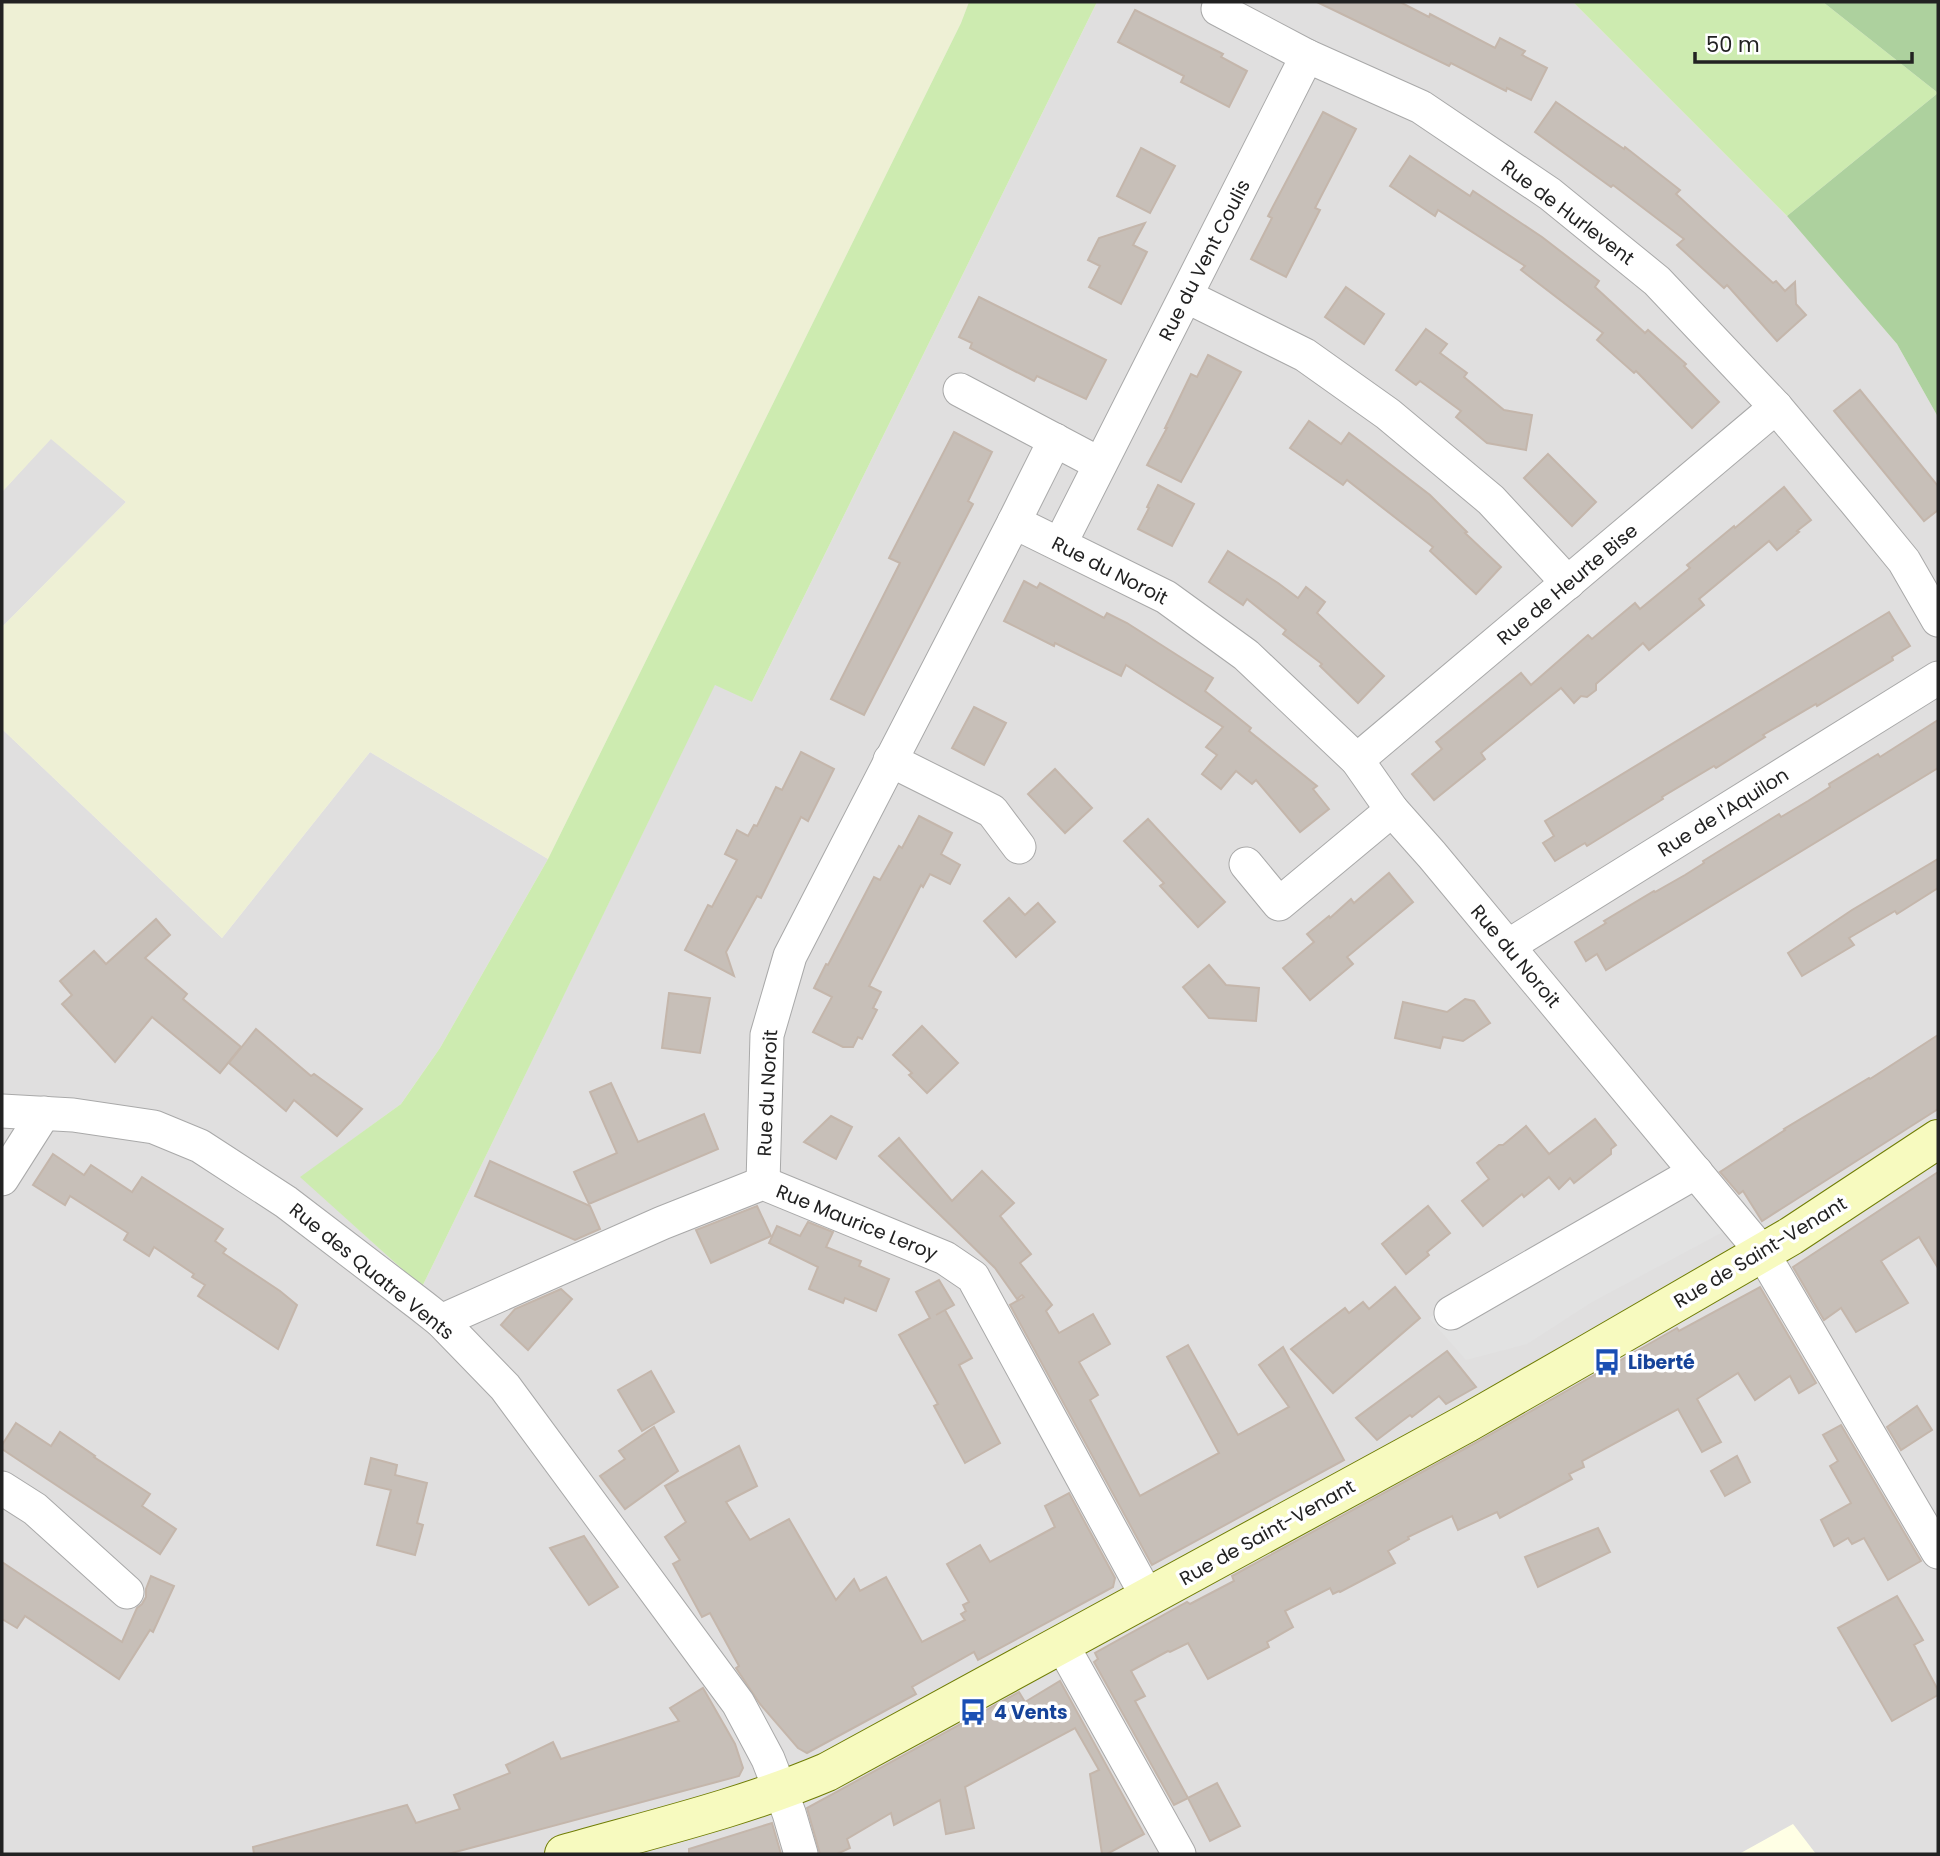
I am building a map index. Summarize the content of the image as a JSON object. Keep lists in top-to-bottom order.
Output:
{
  "streets": {
    "main road": ["Rue de Saint-Venant"],
    "street": [
      "Rue de Hurlevent",
      "Rue du Vent Coulis",
      "Rue du Noroit",
      "Rue de Heurte Bise",
      "Rue de l'Aquilon",
      "Rue Maurice Leroy",
      "Rue des Quatre Vents"
    ]
  },
  "crossings": [
    ["Rue de Hurlevent", "Rue du Vent Coulis"],
    ["Rue de Hurlevent", "Rue de Heurte Bise"],
    ["Rue du Vent Coulis", "Rue du Noroit"],
    ["Rue du Noroit", "Rue de Heurte Bise"],
    ["Rue du Noroit", "Rue de l'Aquilon"],
    ["Rue du Noroit", "Rue Maurice Leroy"],
    ["Rue du Noroit", "Rue de Saint-Venant"],
    ["Rue Maurice Leroy", "Rue de Saint-Venant"],
    ["Rue Maurice Leroy", "Rue des Quatre Vents"],
    ["Rue de Saint-Venant", "Rue des Quatre Vents"]
  ],
  "places": {
    "bus stop": ["Liberté", "4 Vents"]
  },
  "scale_bar": "50 m"
}
